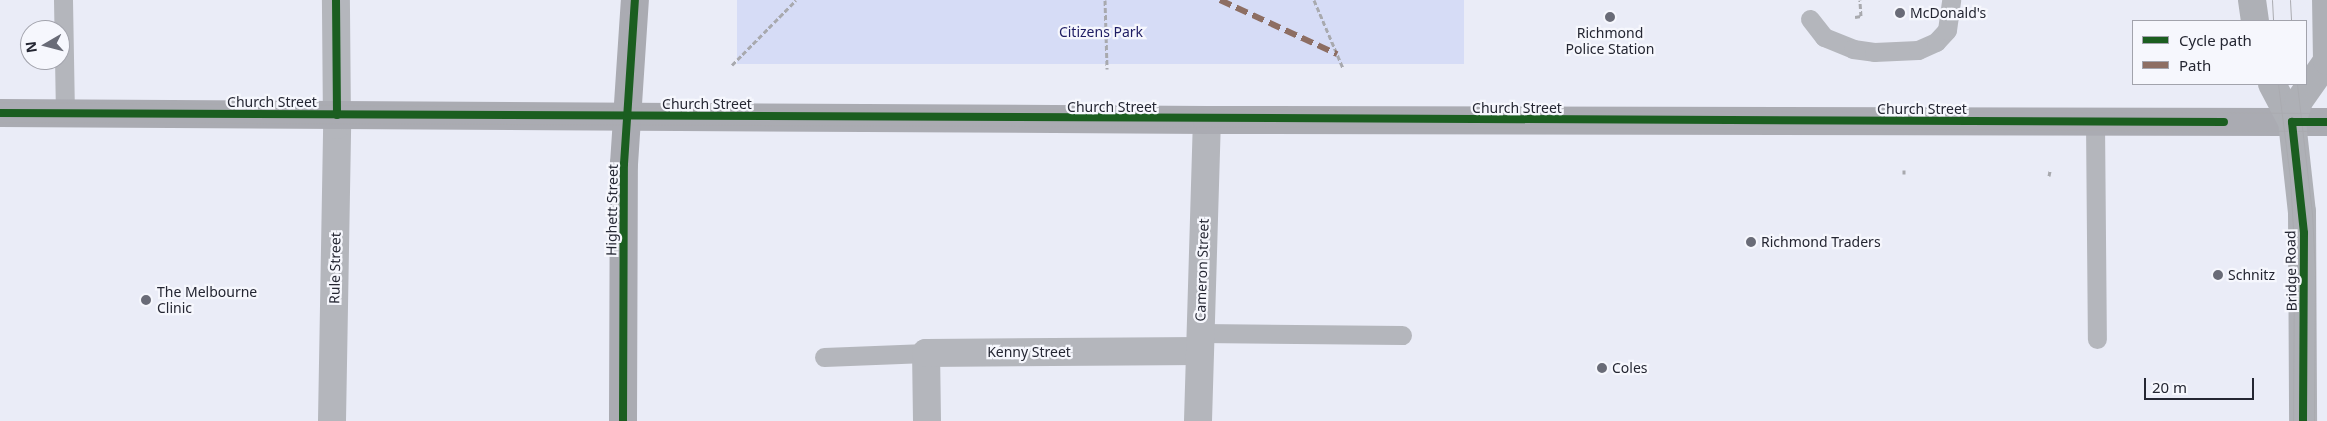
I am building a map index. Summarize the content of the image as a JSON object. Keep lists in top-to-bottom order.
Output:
{
  "streets": {
    "main road": ["Church Street", "Highett Street", "Bridge Road"],
    "street": ["Rule Street", "Cameron Street", "Kenny Street"]
  },
  "crossings": [
    ["Church Street", "Highett Street"],
    ["Church Street", "Rule Street"],
    ["Church Street", "Cameron Street"],
    ["Church Street", "Bridge Road"],
    ["Cameron Street", "Kenny Street"]
  ],
  "parks": ["Citizens Park"],
  "places": [
    "McDonald's",
    "Richmond Police Station",
    "Richmond Traders",
    "Schnitz",
    "The Melbourne Clinic",
    "Coles"
  ],
  "legend": ["Cycle path", "Path"],
  "scale_bar": "20 m",
  "north": "left"
}
